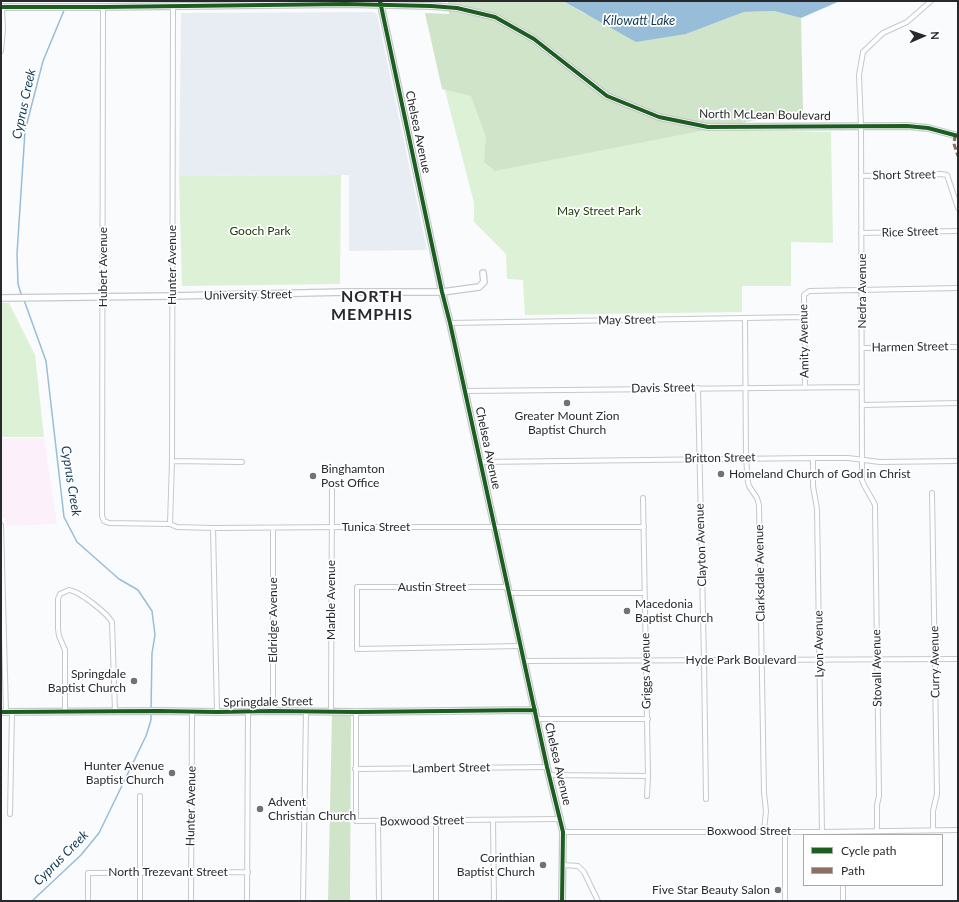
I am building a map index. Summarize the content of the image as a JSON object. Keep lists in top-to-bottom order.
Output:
{
  "streets": {
    "main road": [
      "North McLean Boulevard",
      "Chelsea Avenue",
      "University Street",
      "Springdale Street"
    ],
    "street": [
      "Short Street",
      "Rice Street",
      "Hunter Avenue",
      "Hubert Avenue",
      "Nedra Avenue",
      "May Street",
      "Amity Avenue",
      "Harmen Street",
      "Davis Street",
      "Britton Street",
      "Tunica Street",
      "Clayton Avenue",
      "Clarksdale Avenue",
      "Austin Street",
      "Marble Avenue",
      "Eldridge Avenue",
      "Lyon Avenue",
      "Hyde Park Boulevard",
      "Curry Avenue",
      "Stovall Avenue",
      "Griggs Avenue",
      "Lambert Street",
      "Boxwood Street",
      "North Trezevant Street"
    ]
  },
  "crossings": [
    ["North McLean Boulevard", "Chelsea Avenue"],
    ["North McLean Boulevard", "Hunter Avenue"],
    ["North McLean Boulevard", "Hubert Avenue"],
    ["North McLean Boulevard", "Nedra Avenue"],
    ["Chelsea Avenue", "University Street"],
    ["Chelsea Avenue", "May Street"],
    ["Chelsea Avenue", "Davis Street"],
    ["Chelsea Avenue", "Britton Street"],
    ["Chelsea Avenue", "Tunica Street"],
    ["Chelsea Avenue", "Austin Street"],
    ["Chelsea Avenue", "Hyde Park Boulevard"],
    ["Chelsea Avenue", "Springdale Street"],
    ["Chelsea Avenue", "Lambert Street"],
    ["Chelsea Avenue", "Boxwood Street"],
    ["Short Street", "Nedra Avenue"],
    ["Rice Street", "Nedra Avenue"],
    ["Hunter Avenue", "University Street"],
    ["Hunter Avenue", "Tunica Street"],
    ["Hunter Avenue", "Springdale Street"],
    ["Hunter Avenue", "North Trezevant Street"],
    ["Hubert Avenue", "University Street"],
    ["Hubert Avenue", "Tunica Street"],
    ["Nedra Avenue", "Amity Avenue"],
    ["Nedra Avenue", "Harmen Street"],
    ["Nedra Avenue", "Davis Street"],
    ["Nedra Avenue", "Britton Street"],
    ["Nedra Avenue", "Stovall Avenue"],
    ["May Street", "Amity Avenue"],
    ["May Street", "Clarksdale Avenue"],
    ["Amity Avenue", "Davis Street"],
    ["Davis Street", "Clayton Avenue"],
    ["Davis Street", "Clarksdale Avenue"],
    ["Britton Street", "Clayton Avenue"],
    ["Britton Street", "Clarksdale Avenue"],
    ["Britton Street", "Lyon Avenue"],
    ["Tunica Street", "Marble Avenue"],
    ["Tunica Street", "Eldridge Avenue"],
    ["Tunica Street", "Griggs Avenue"],
    ["Clayton Avenue", "Hyde Park Boulevard"],
    ["Clarksdale Avenue", "Hyde Park Boulevard"],
    ["Clarksdale Avenue", "Boxwood Street"],
    ["Austin Street", "Griggs Avenue"],
    ["Marble Avenue", "Springdale Street"],
    ["Eldridge Avenue", "Springdale Street"],
    ["Lyon Avenue", "Hyde Park Boulevard"],
    ["Lyon Avenue", "Boxwood Street"],
    ["Hyde Park Boulevard", "Curry Avenue"],
    ["Hyde Park Boulevard", "Stovall Avenue"],
    ["Hyde Park Boulevard", "Griggs Avenue"],
    ["Curry Avenue", "Boxwood Street"],
    ["Stovall Avenue", "Boxwood Street"],
    ["Lambert Street", "Boxwood Street"]
  ],
  "districts": ["NORTH MEMPHIS"],
  "water": ["Kilowatt Lake", "Cyprus Creek"],
  "parks": ["May Street Park", "Gooch Park"],
  "places": [
    "Greater Mount Zion Baptist Church",
    "Homeland Church of God in Christ",
    "Binghamton Post Office",
    "Macedonia Baptist Church",
    "Springdale Baptist Church",
    "Hunter Avenue Baptist Church",
    "Advent Christian Church",
    "Corinthian Baptist Church",
    "Five Star Beauty Salon"
  ],
  "legend": ["Cycle path", "Path"],
  "north": "right"
}
